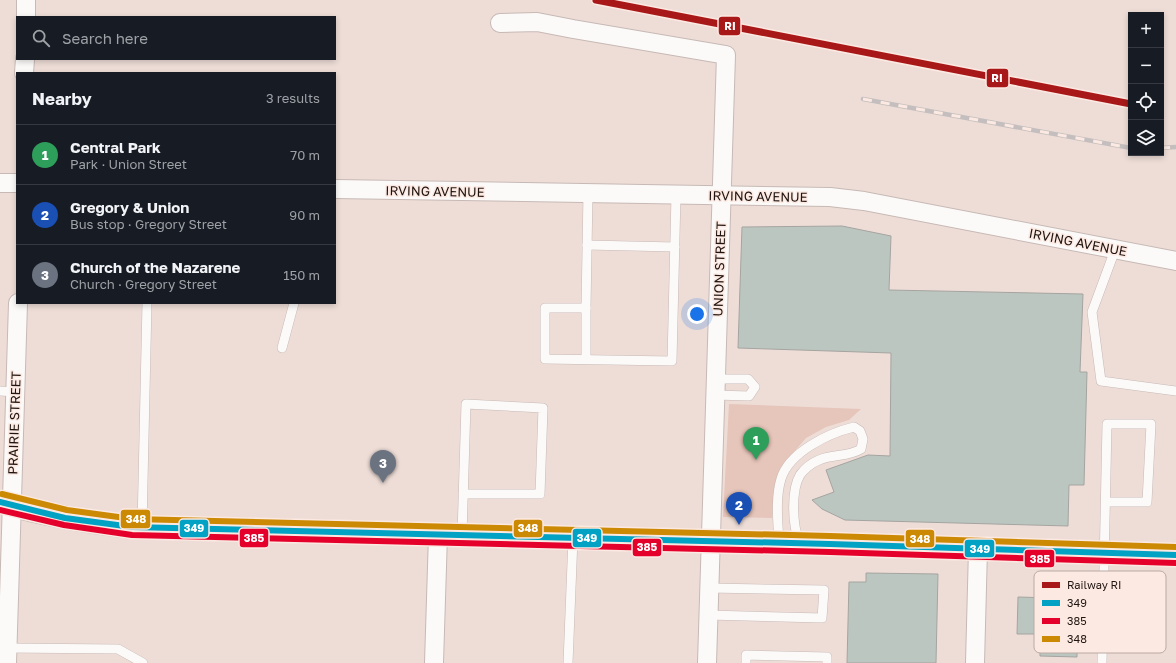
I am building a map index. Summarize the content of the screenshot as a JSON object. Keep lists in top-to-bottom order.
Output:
{
  "streets": {
    "street": ["IRVING AVENUE", "UNION STREET", "PRAIRIE STREET"]
  },
  "crossings": [
    ["IRVING AVENUE", "UNION STREET"]
  ],
  "lines": [
    "rail line RI",
    "transit line 348",
    "transit line 349",
    "transit line 385"
  ],
  "legend": [
    "Railway RI",
    "349",
    "385",
    "348"
  ],
  "page": {
    "map_buttons": ["+", "−"],
    "search": "Search here",
    "heading": ["Nearby", "3 results"],
    "list": [
      {
        "mark": "1",
        "name": "Central Park",
        "note": "Park · Union Street",
        "value": "70 m"
      },
      {
        "mark": "2",
        "name": "Gregory & Union",
        "note": "Bus stop · Gregory Street",
        "value": "90 m"
      },
      {
        "mark": "3",
        "name": "Church of the Nazarene",
        "note": "Church · Gregory Street",
        "value": "150 m"
      }
    ],
    "pins": ["1", "3", "2"]
  }
}
